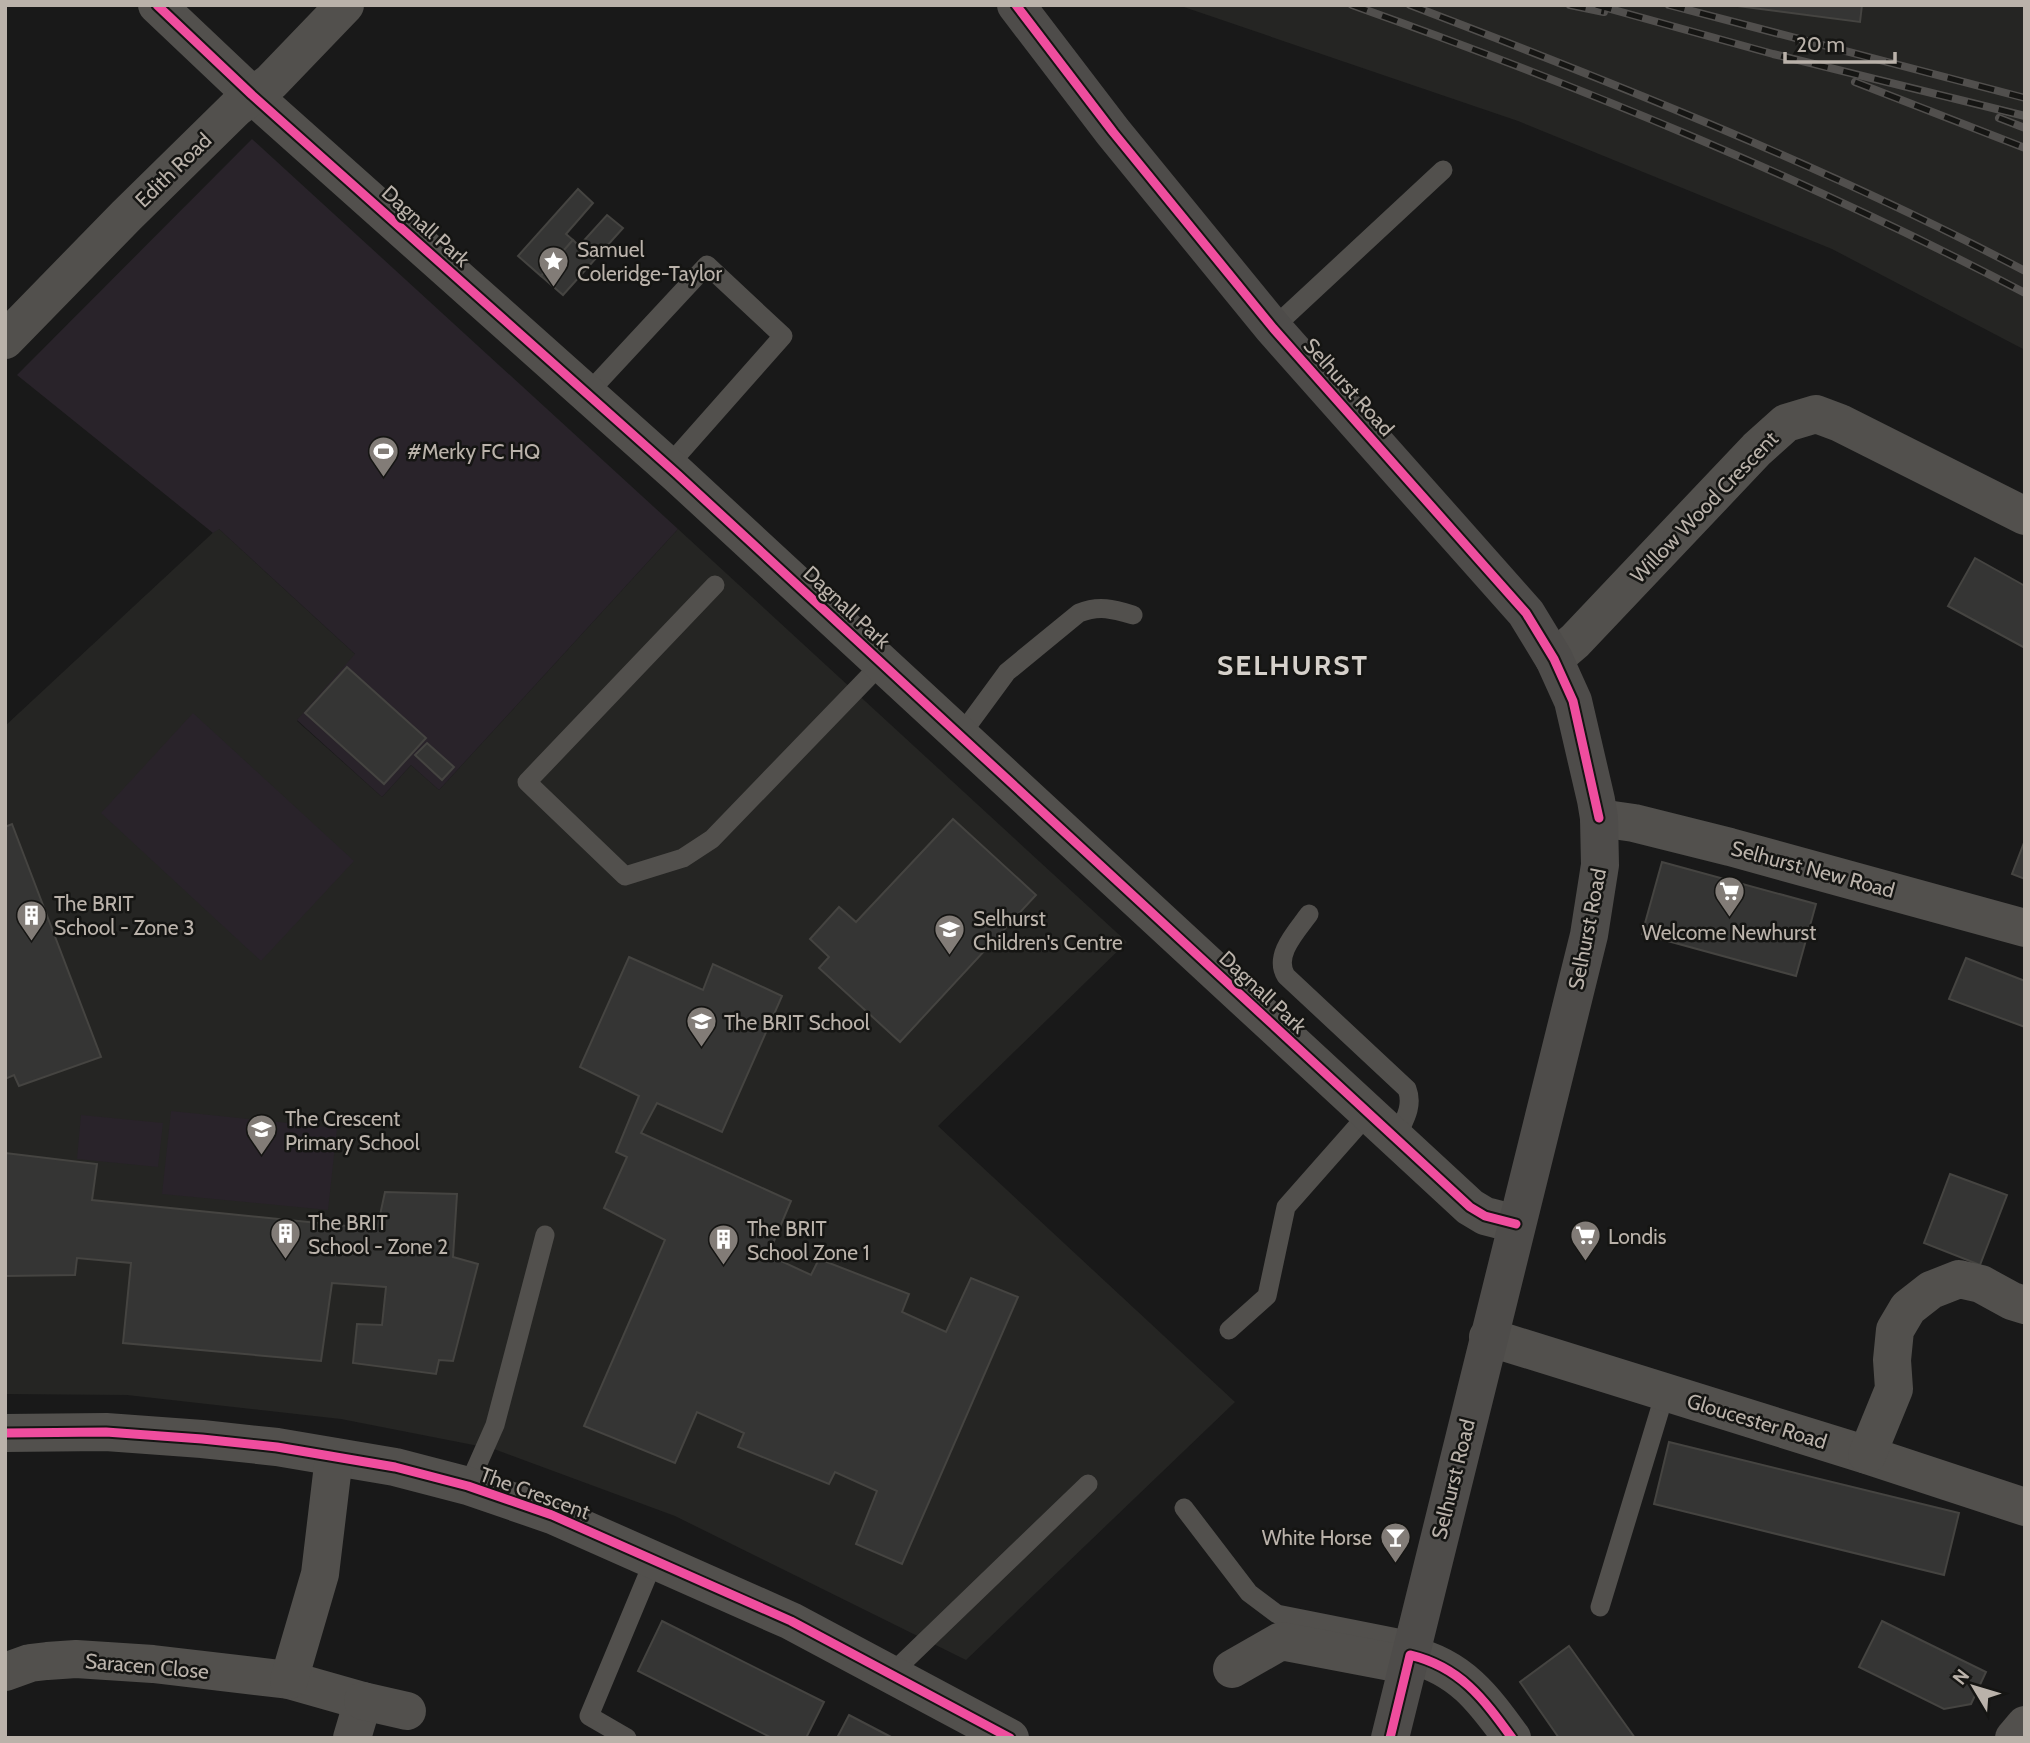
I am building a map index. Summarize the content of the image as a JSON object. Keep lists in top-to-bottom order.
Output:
{
  "streets": {
    "main road": ["Selhurst Road"],
    "street": [
      "Edith Road",
      "Dagnall Park",
      "Willow Wood Crescent",
      "Selhurst New Road",
      "Gloucester Road",
      "The Crescent",
      "Saracen Close"
    ]
  },
  "crossings": [
    ["Edith Road", "Dagnall Park"],
    ["Dagnall Park", "Selhurst Road"],
    ["Selhurst Road", "Willow Wood Crescent"],
    ["Selhurst Road", "Selhurst New Road"],
    ["Selhurst Road", "Gloucester Road"]
  ],
  "districts": ["SELHURST"],
  "places": {
    "place": ["Samuel Coleridge-Taylor"],
    "sports": ["#Merky FC HQ"],
    "supermarket": ["Welcome Newhurst", "Londis"],
    "building": ["The BRIT School - Zone 3", "The BRIT School - Zone 2", "The BRIT School Zone 1"],
    "school or university": ["Selhurst Children's Centre", "The BRIT School", "The Crescent Primary School"],
    "bar": ["White Horse"]
  },
  "scale_bar": "20 m",
  "north": "top left"
}
